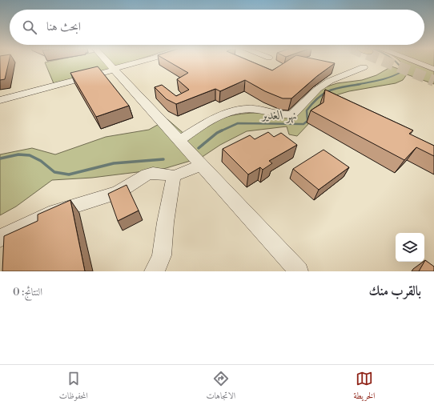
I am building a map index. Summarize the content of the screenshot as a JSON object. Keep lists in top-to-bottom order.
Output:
{
  "water": ["نهر الغدير"],
  "page": {
    "search": "ابحث هنا",
    "heading": ["بالقرب منك", "النتائج: 0"],
    "nav": ["الخريطة", "الاتجاهات", "المحفوظات"]
  }
}
